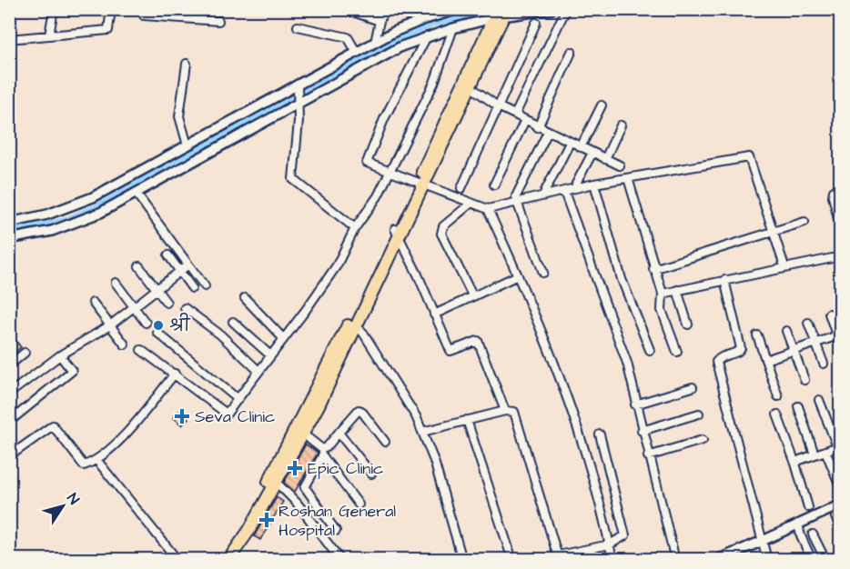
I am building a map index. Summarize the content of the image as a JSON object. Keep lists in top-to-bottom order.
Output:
{
  "places": {
    "other": ["श्री"],
    "health": ["Seva Clinic", "Epic Clinic", "Roshan General Hospital"]
  },
  "north": "top right"
}
